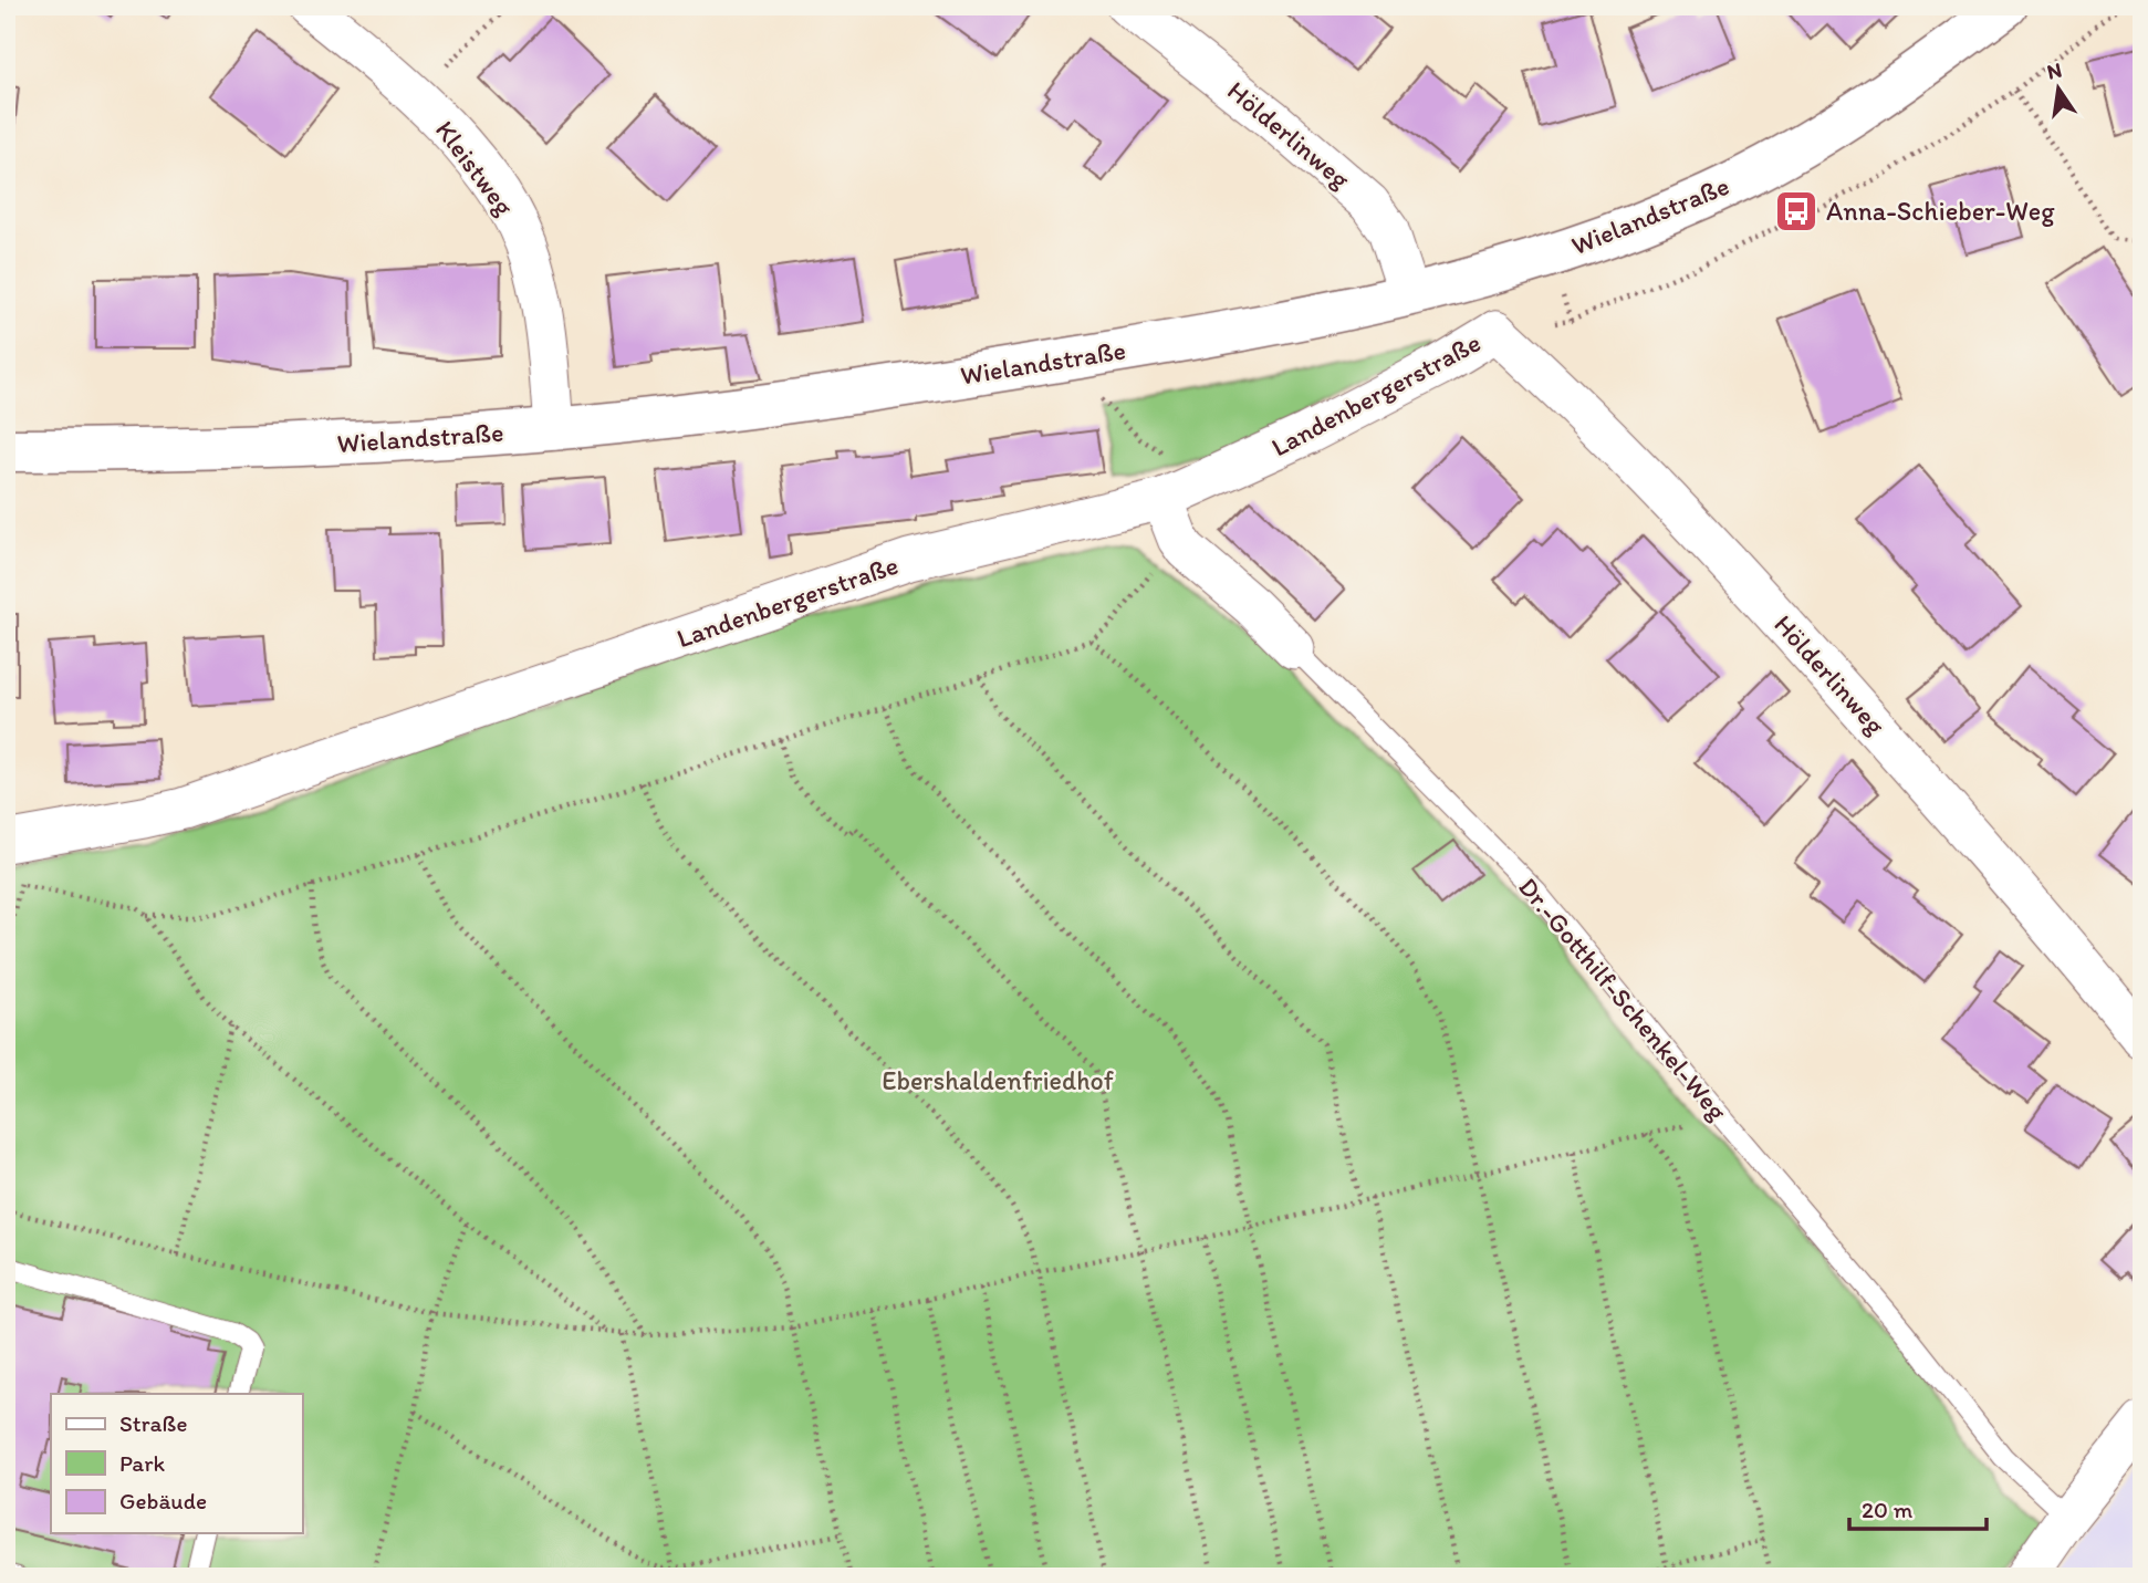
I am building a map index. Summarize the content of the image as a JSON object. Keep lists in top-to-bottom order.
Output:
{
  "streets": {
    "main road": ["Wielandstraße"],
    "street": [
      "Hölderlinweg",
      "Kleistweg",
      "Landenbergerstraße",
      "Dr.-Gotthilf-Schenkel-Weg"
    ]
  },
  "crossings": [
    ["Hölderlinweg", "Wielandstraße"],
    ["Hölderlinweg", "Landenbergerstraße"],
    ["Kleistweg", "Wielandstraße"],
    ["Wielandstraße", "Landenbergerstraße"],
    ["Landenbergerstraße", "Dr.-Gotthilf-Schenkel-Weg"]
  ],
  "parks": ["Ebershaldenfriedhof"],
  "places": {
    "bus stop": ["Anna-Schieber-Weg"]
  },
  "legend": ["Straße", "Park", "Gebäude"],
  "scale_bar": "20 m",
  "north": "top"
}
